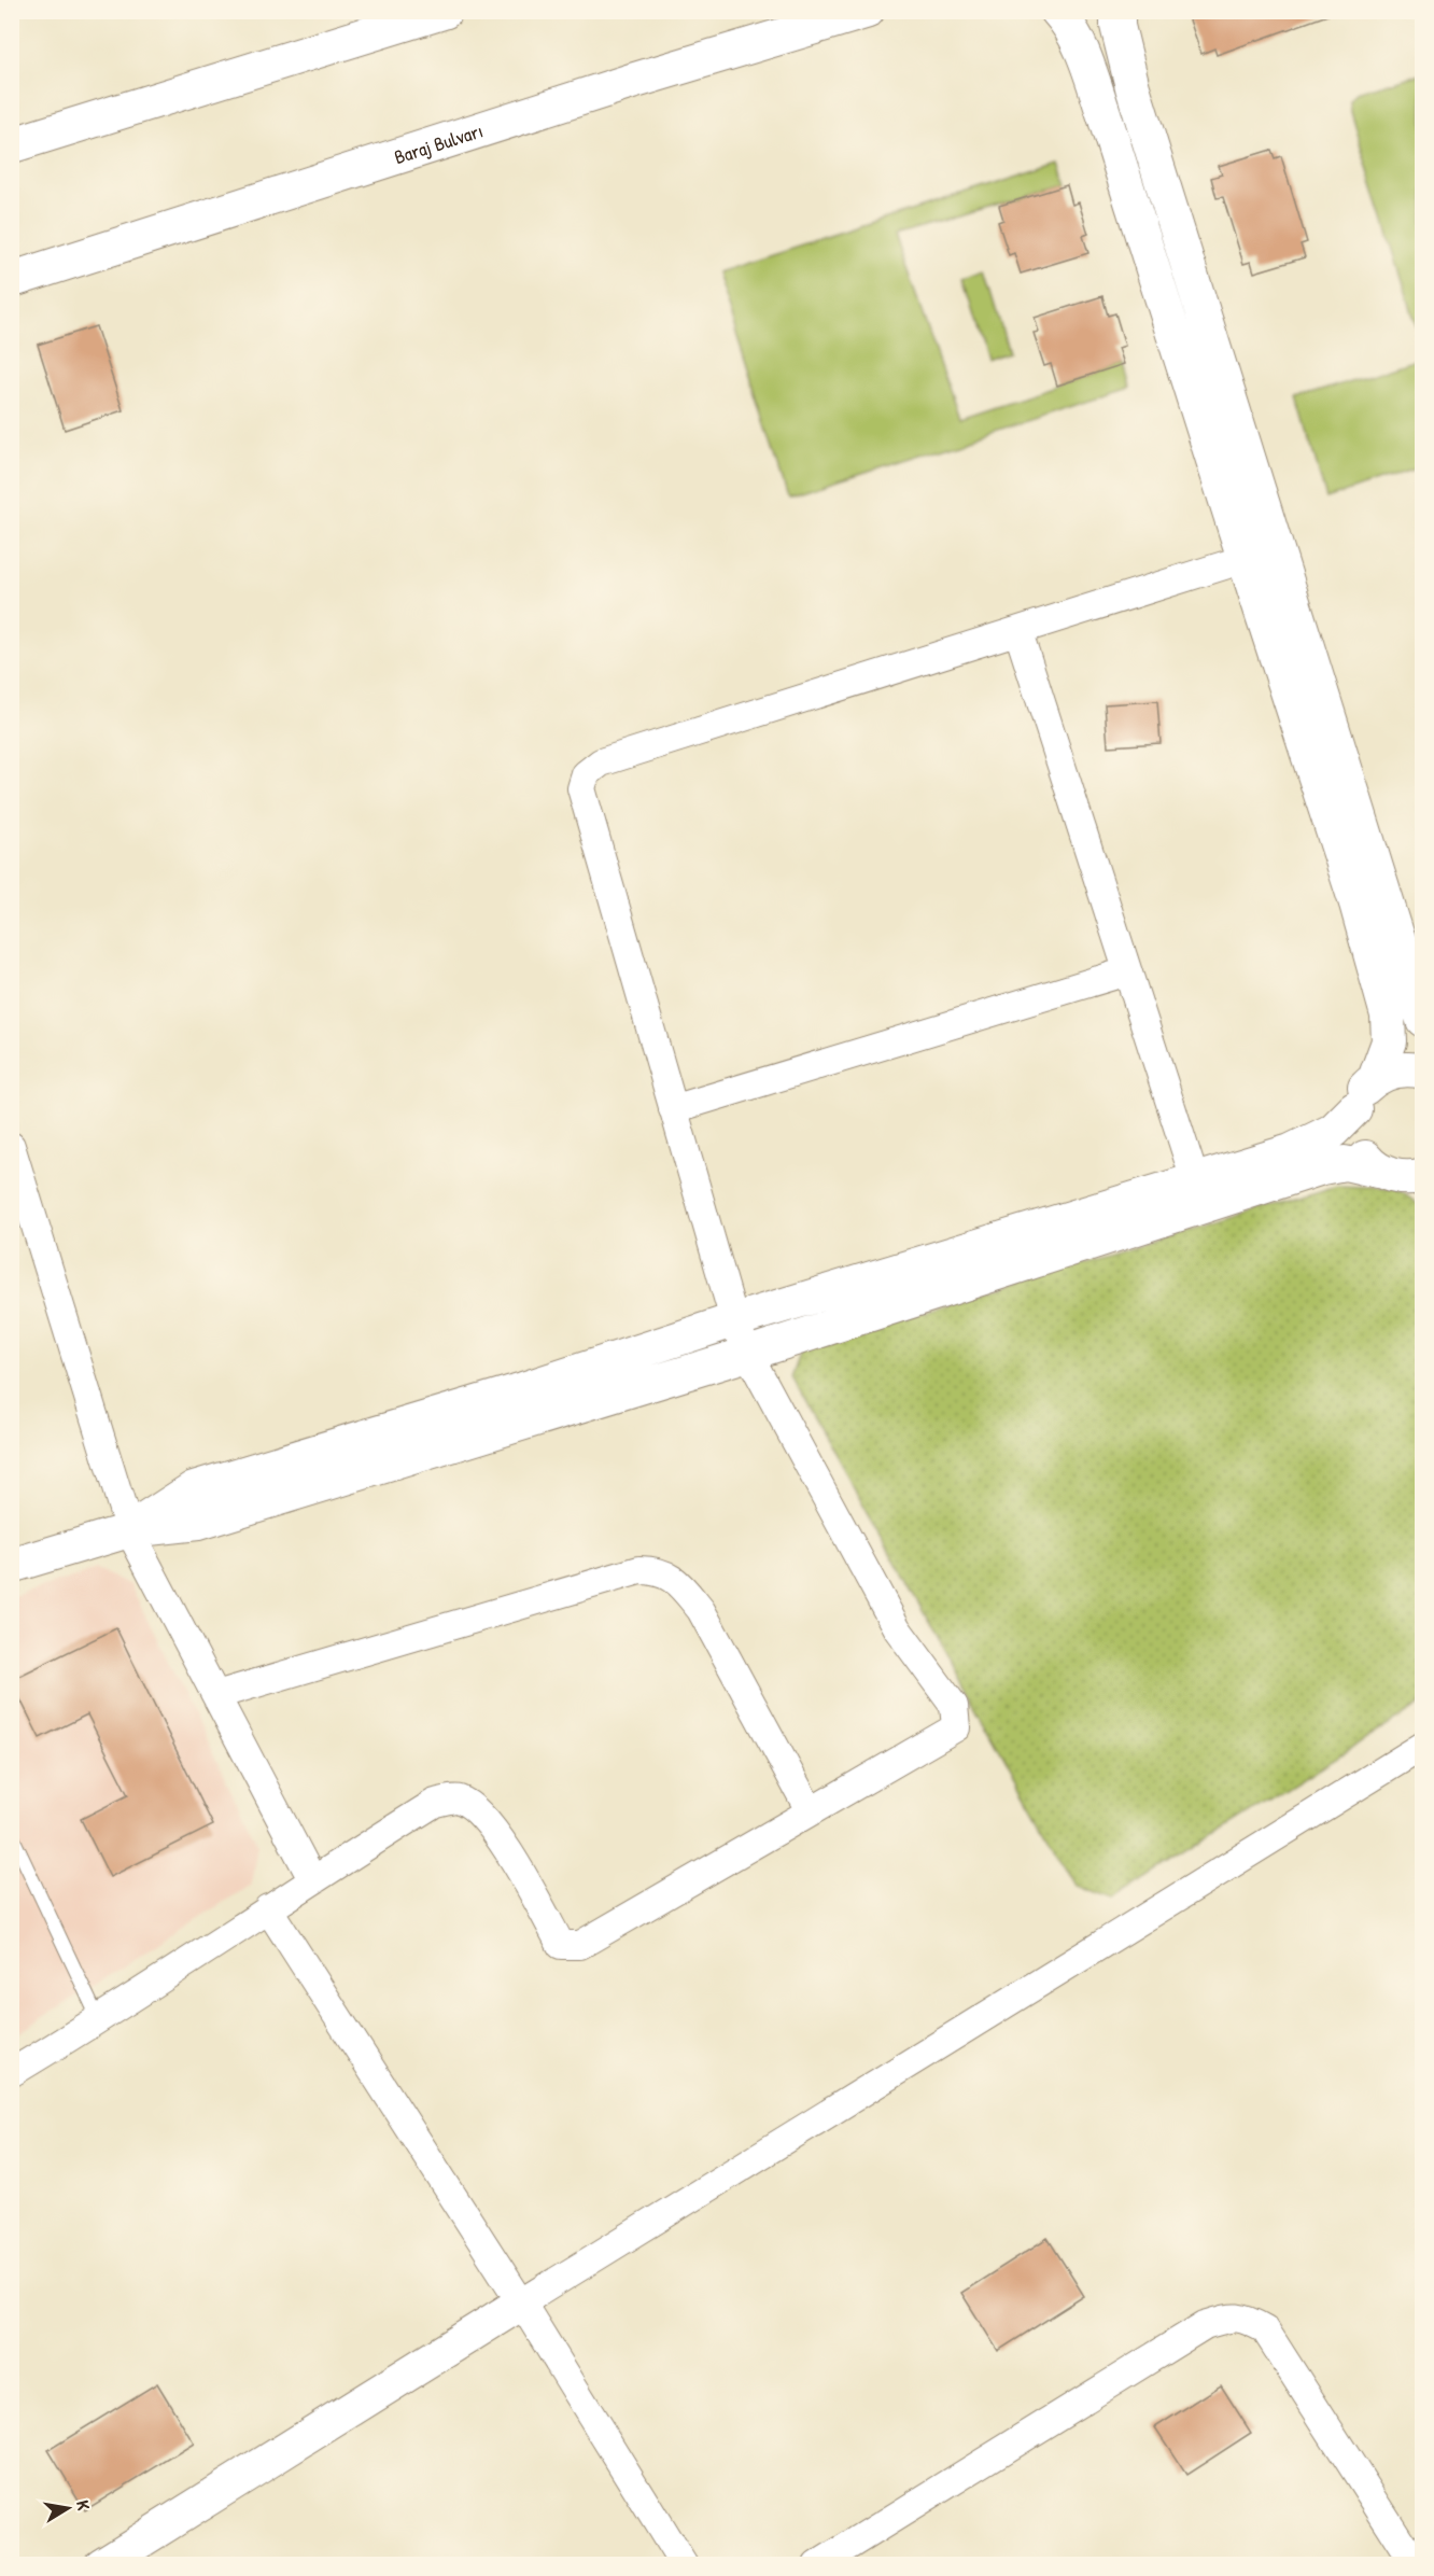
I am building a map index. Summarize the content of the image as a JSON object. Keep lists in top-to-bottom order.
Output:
{
  "streets": {
    "main road": ["Baraj Bulvarı"]
  },
  "north": "right"
}
